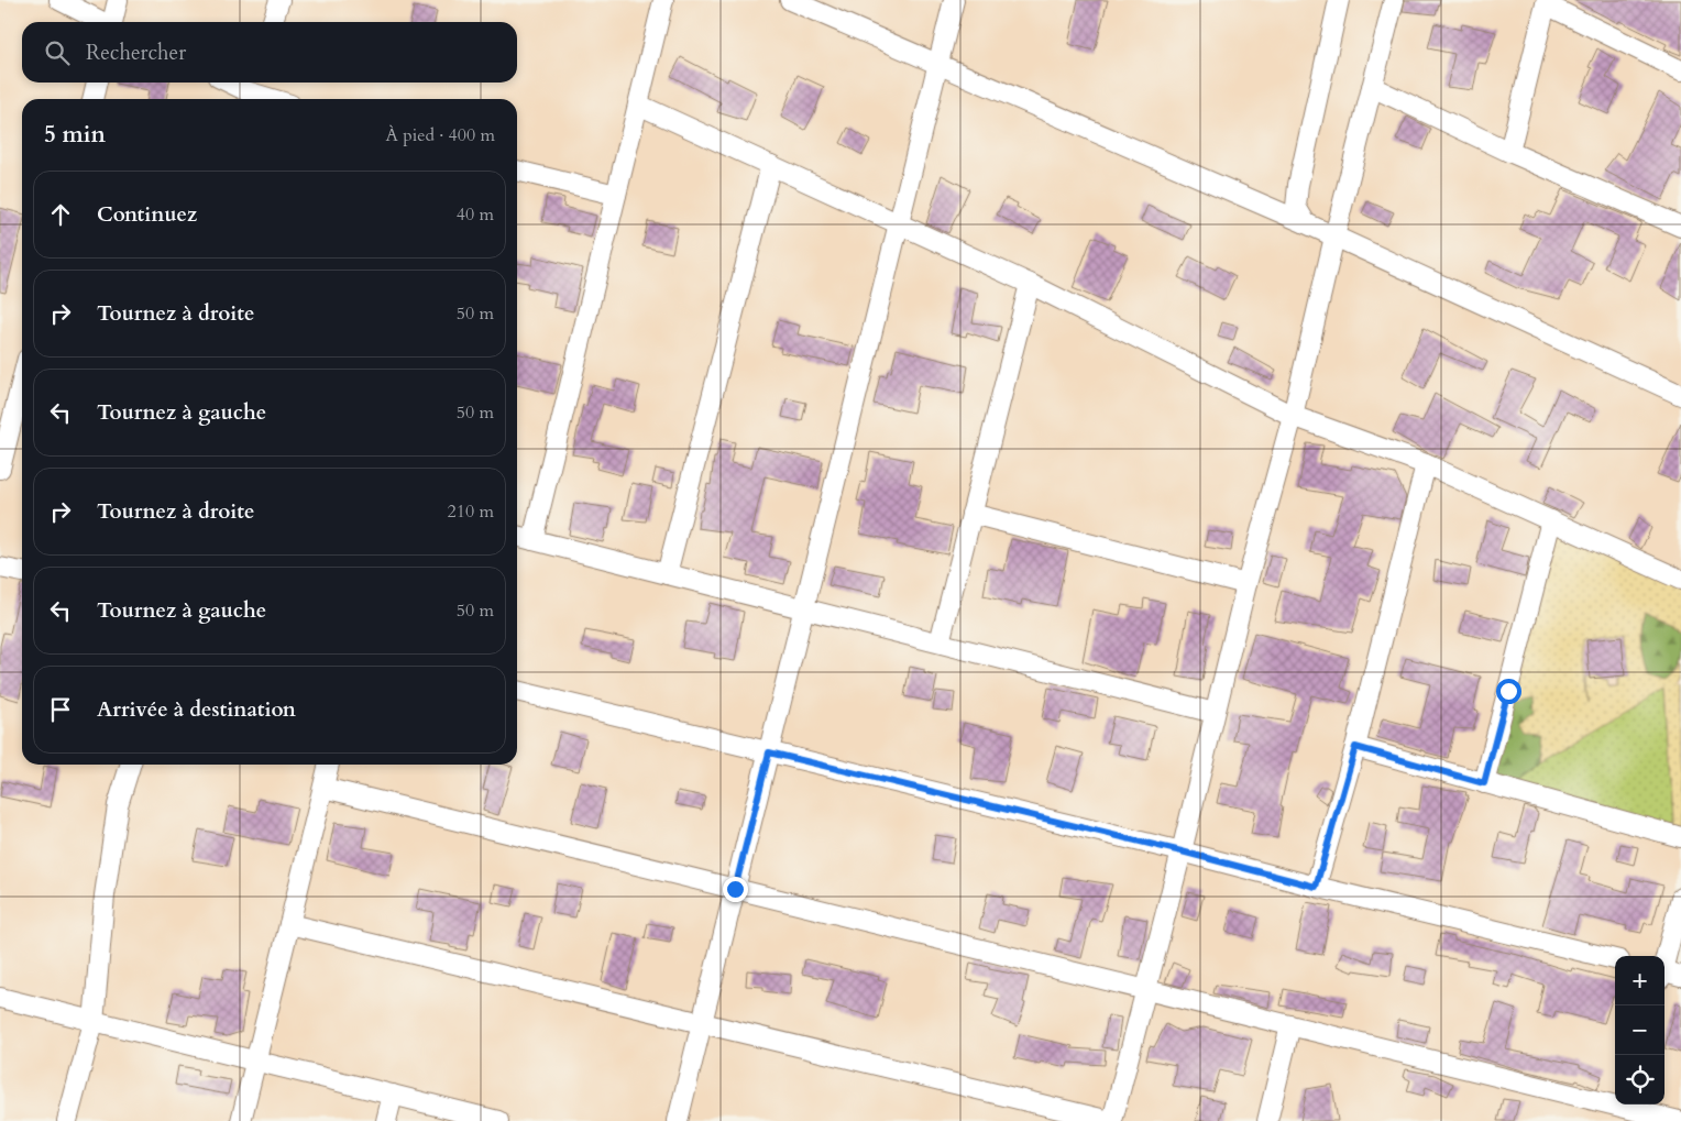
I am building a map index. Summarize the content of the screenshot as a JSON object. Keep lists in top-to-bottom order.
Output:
{
  "page": {
    "search": "Rechercher",
    "heading": ["5 min", "À pied · 400 m"],
    "list": [
      ["Continuez", "40 m"],
      ["Tournez à droite", "50 m"],
      ["Tournez à gauche", "50 m"],
      ["Tournez à droite", "210 m"],
      ["Tournez à gauche", "50 m"],
      "Arrivée à destination"
    ],
    "map_buttons": ["+", "−"]
  }
}
